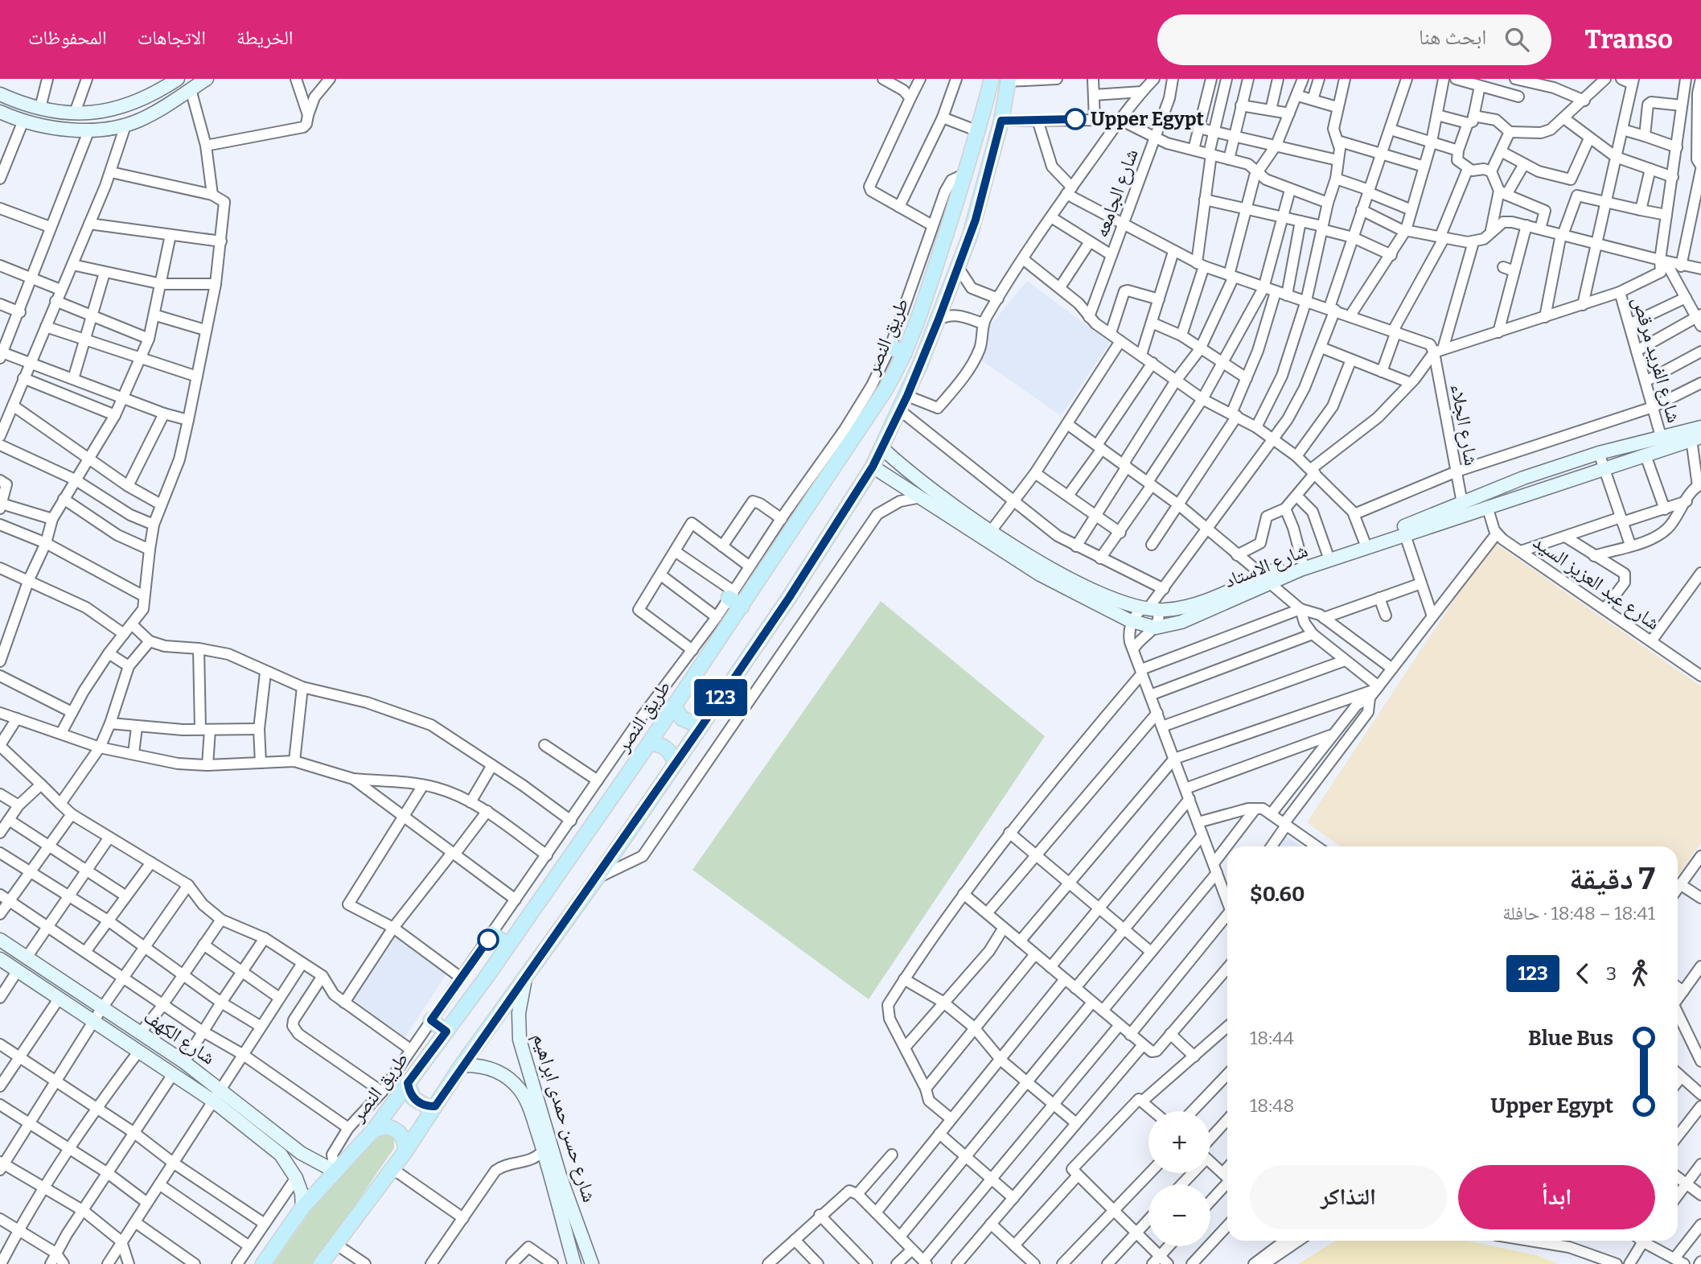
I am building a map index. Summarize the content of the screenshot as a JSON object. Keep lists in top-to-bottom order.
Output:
{
  "streets": {
    "main road": [
      "طريق النصر",
      "شارع الاستاد",
      "شارع الكهف",
      "شارع حسن حمدى ابراهيم"
    ],
    "street": [
      "شارع الجامعه",
      "شارع الفريد مرقص",
      "شارع الجلاء",
      "شارع عبد العزيز السيد"
    ]
  },
  "crossings": [
    ["طريق النصر", "شارع الاستاد"],
    ["طريق النصر", "شارع الكهف"],
    ["طريق النصر", "شارع حسن حمدى ابراهيم"],
    ["شارع الفريد مرقص", "شارع الاستاد"],
    ["شارع الجلاء", "شارع الاستاد"]
  ],
  "places": ["Upper Egypt"],
  "lines": ["bus line 123"],
  "page": {
    "header": "Transo",
    "search": "ابحث هنا",
    "nav": ["الخريطة", "الاتجاهات", "المحفوظات"],
    "on_map": "123",
    "heading": ["7 دقيقة", "18:41 – 18:48 · حافلة", "$0.60"],
    "legs": ["3", "123"],
    "list": [
      {
        "name": "Blue Bus",
        "value": "18:44"
      },
      {
        "name": "Upper Egypt",
        "value": "18:48"
      }
    ],
    "map_buttons": ["+", "−"],
    "buttons": ["ابدأ", "التذاكر"]
  }
}
